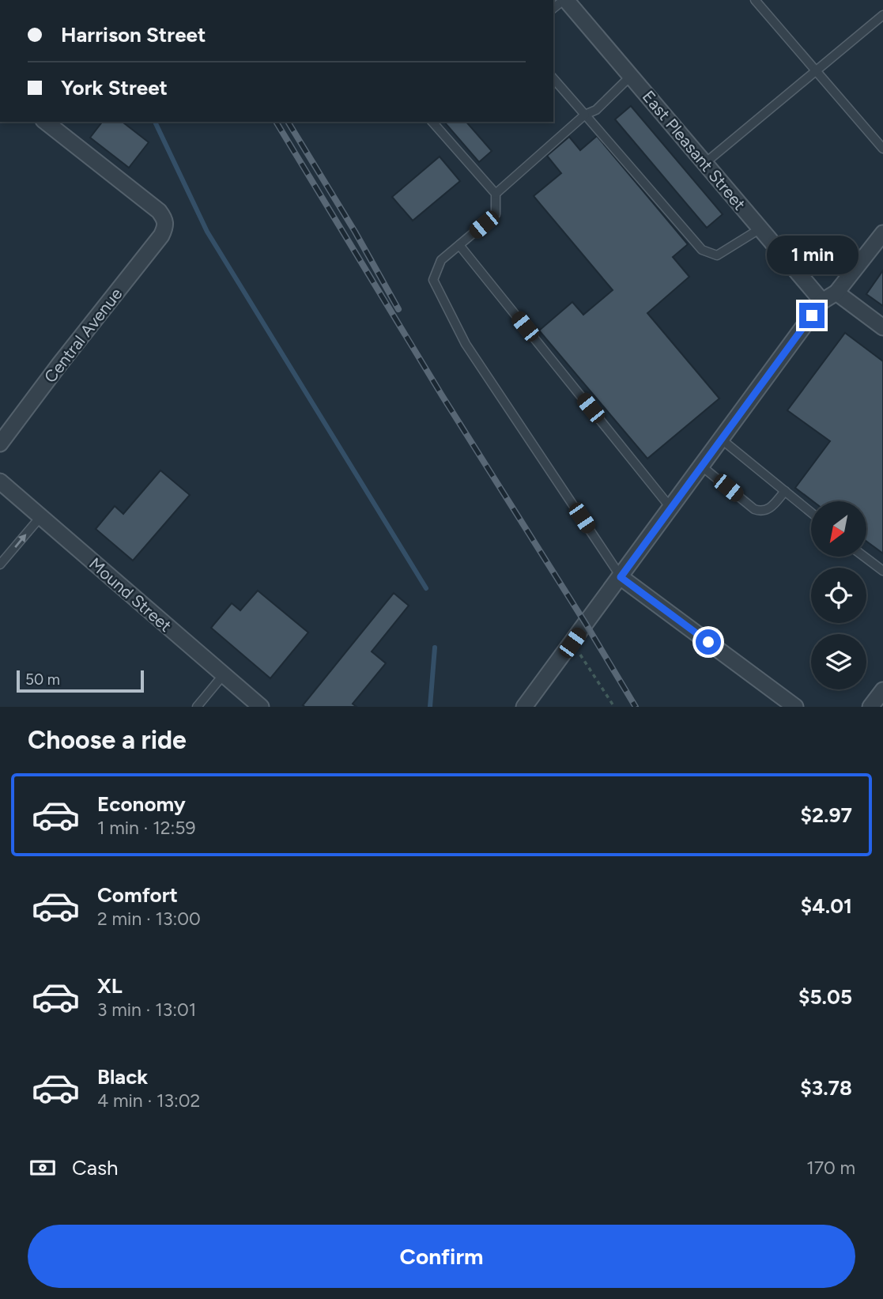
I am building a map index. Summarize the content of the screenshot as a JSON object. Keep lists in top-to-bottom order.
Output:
{
  "streets": {
    "street": ["East Pleasant Street", "Central Avenue", "Mound Street"]
  },
  "scale_bar": "50 m",
  "north": "bottom left",
  "page": {
    "banner": ["Harrison Street", "York Street"],
    "bubble": "1 min",
    "scale": "50 m",
    "heading": "Choose a ride",
    "list": [
      {
        "name": "Economy",
        "note": "1 min · 12:59",
        "value": "$2.97"
      },
      {
        "name": "Comfort",
        "note": "2 min · 13:00",
        "value": "$4.01"
      },
      {
        "name": "XL",
        "note": "3 min · 13:01",
        "value": "$5.05"
      },
      {
        "name": "Black",
        "note": "4 min · 13:02",
        "value": "$3.78"
      }
    ],
    "pay": ["Cash", "170 m"],
    "buttons": "Confirm"
  }
}
